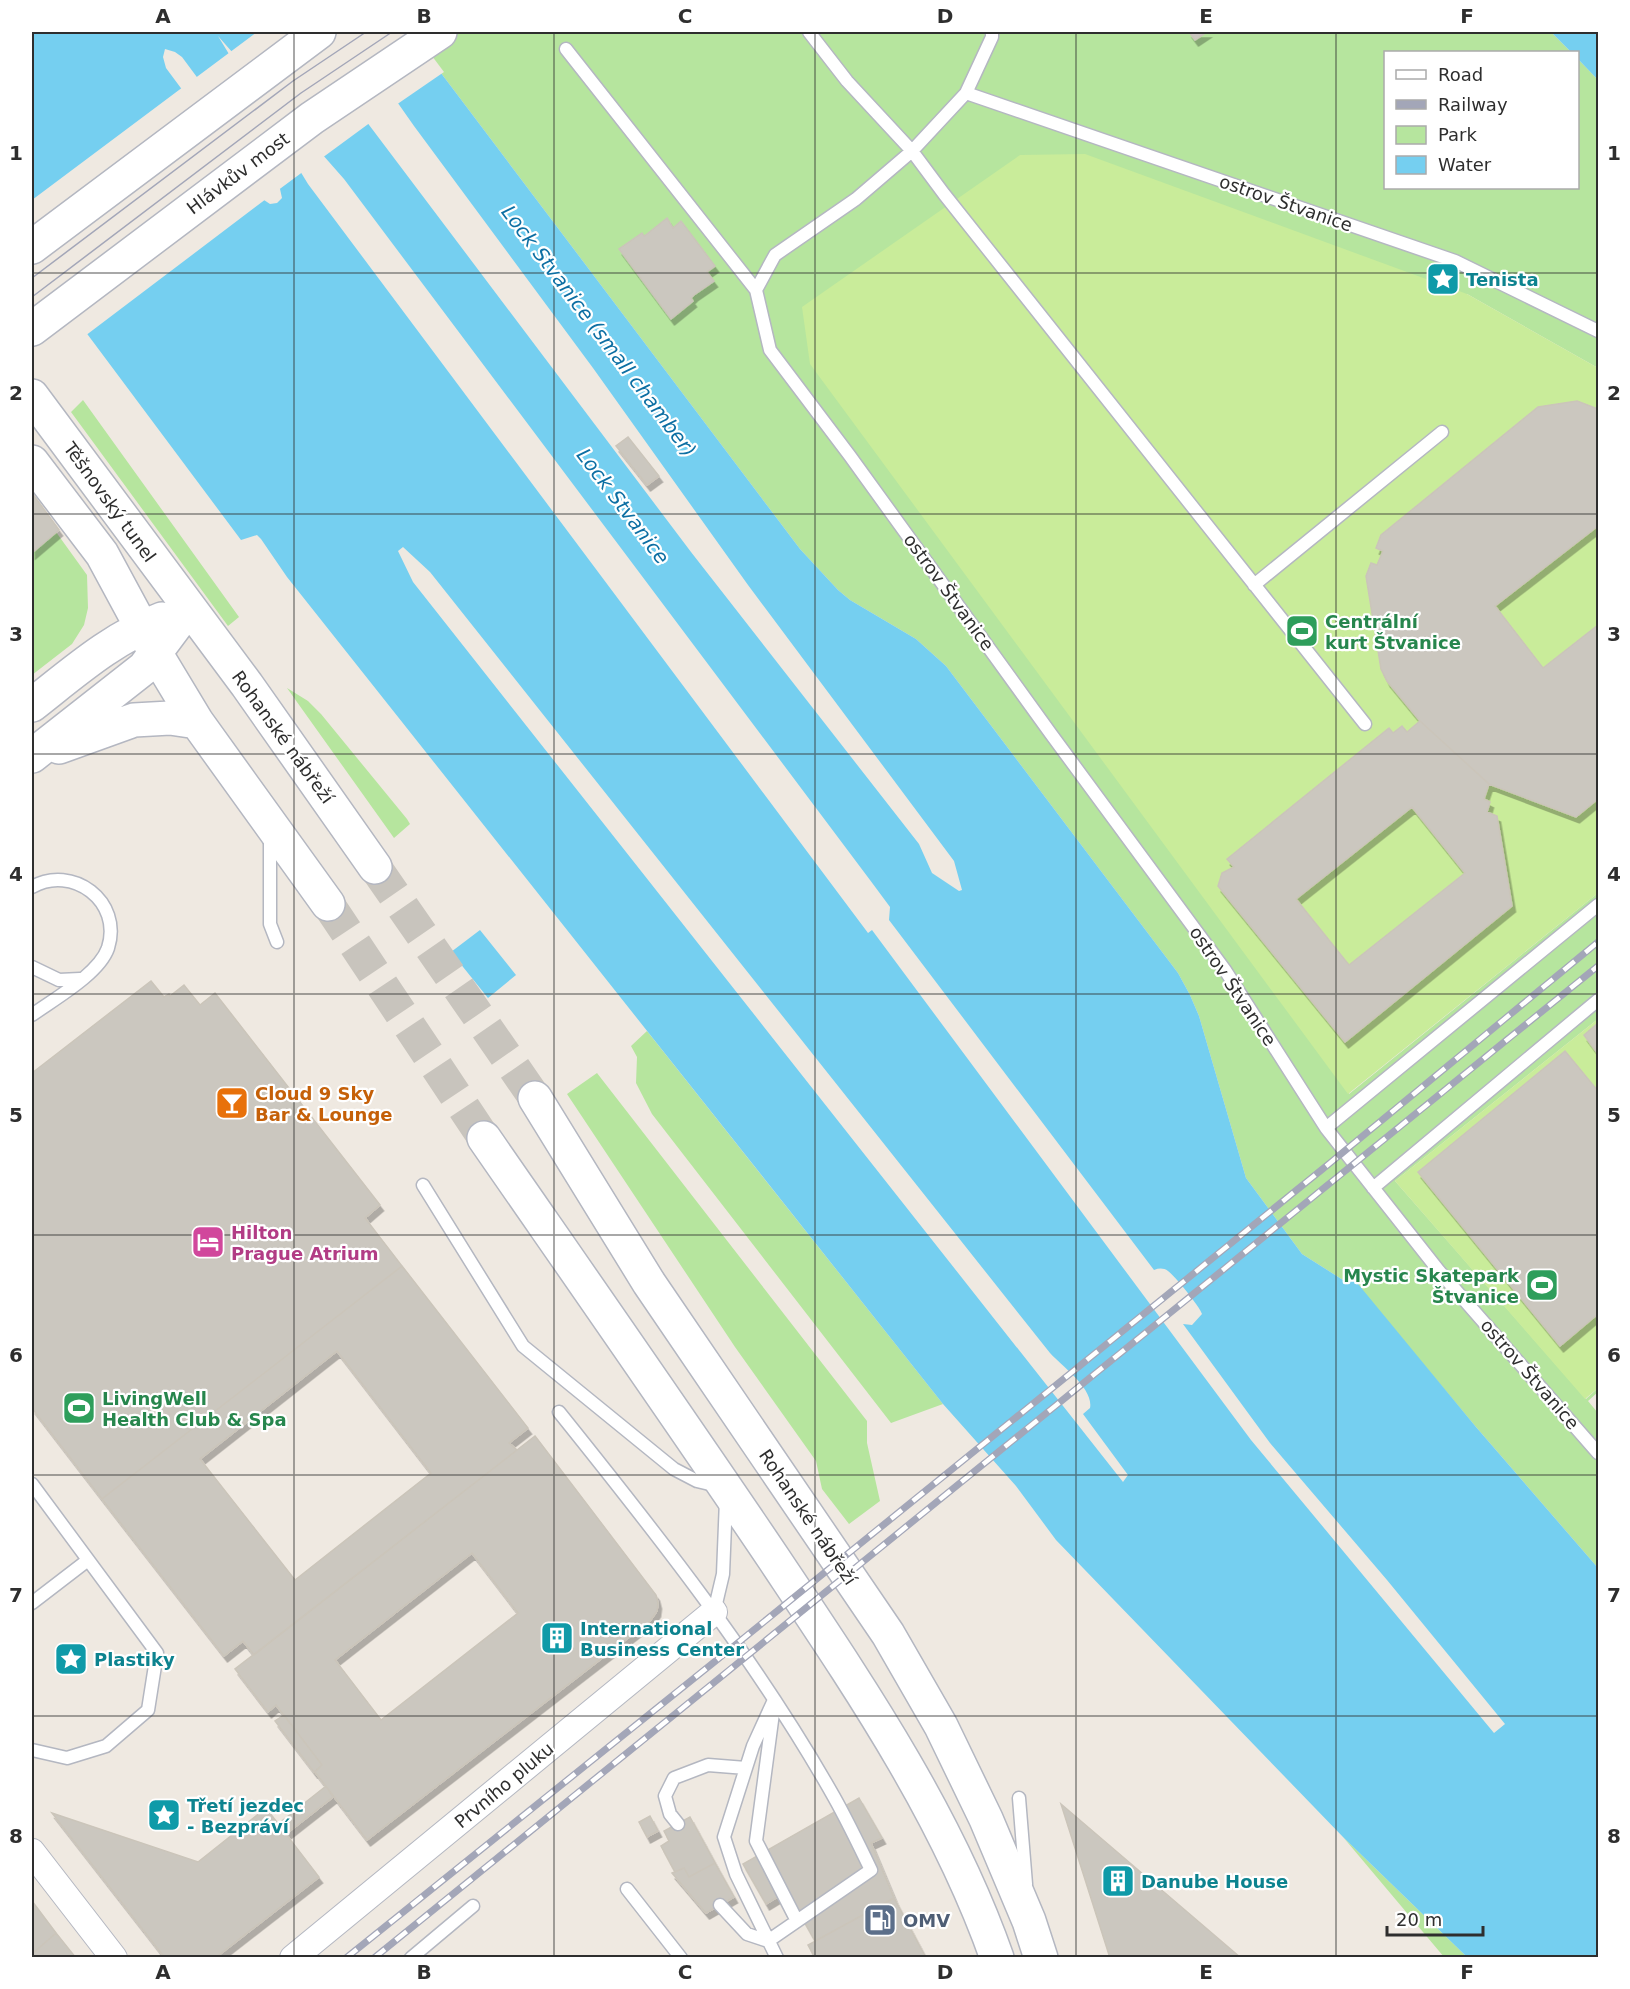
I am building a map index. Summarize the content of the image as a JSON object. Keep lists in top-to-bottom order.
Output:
{
  "streets": {
    "main road": ["Hlávkův most", "Těšnovský tunel", "Rohanské nábřeží"],
    "street": ["Prvního pluku"],
    "lane": ["ostrov Štvanice"]
  },
  "crossings": [
    ["Těšnovský tunel", "Rohanské nábřeží"]
  ],
  "water": ["Lock Stvanice (small chamber)", "Lock Stvanice"],
  "places": {
    "place": ["Tenista", "Plastiky", "Třetí jezdec - Bezpráví"],
    "sports": ["Centrální kurt Štvanice", "Mystic Skatepark Štvanice", "LivingWell Health Club & Spa"],
    "bar": ["Cloud 9 Sky Bar & Lounge"],
    "hotel": ["Hilton Prague Atrium"],
    "building": ["International Business Center", "Danube House"],
    "fuel station": ["OMV"]
  },
  "legend": [
    "Road",
    "Railway",
    "Park",
    "Water"
  ],
  "scale_bar": "20 m",
  "grid": {
    "columns": [
      "A",
      "B",
      "C",
      "D",
      "E",
      "F"
    ],
    "rows": [
      "1",
      "2",
      "3",
      "4",
      "5",
      "6",
      "7",
      "8"
    ]
  }
}
